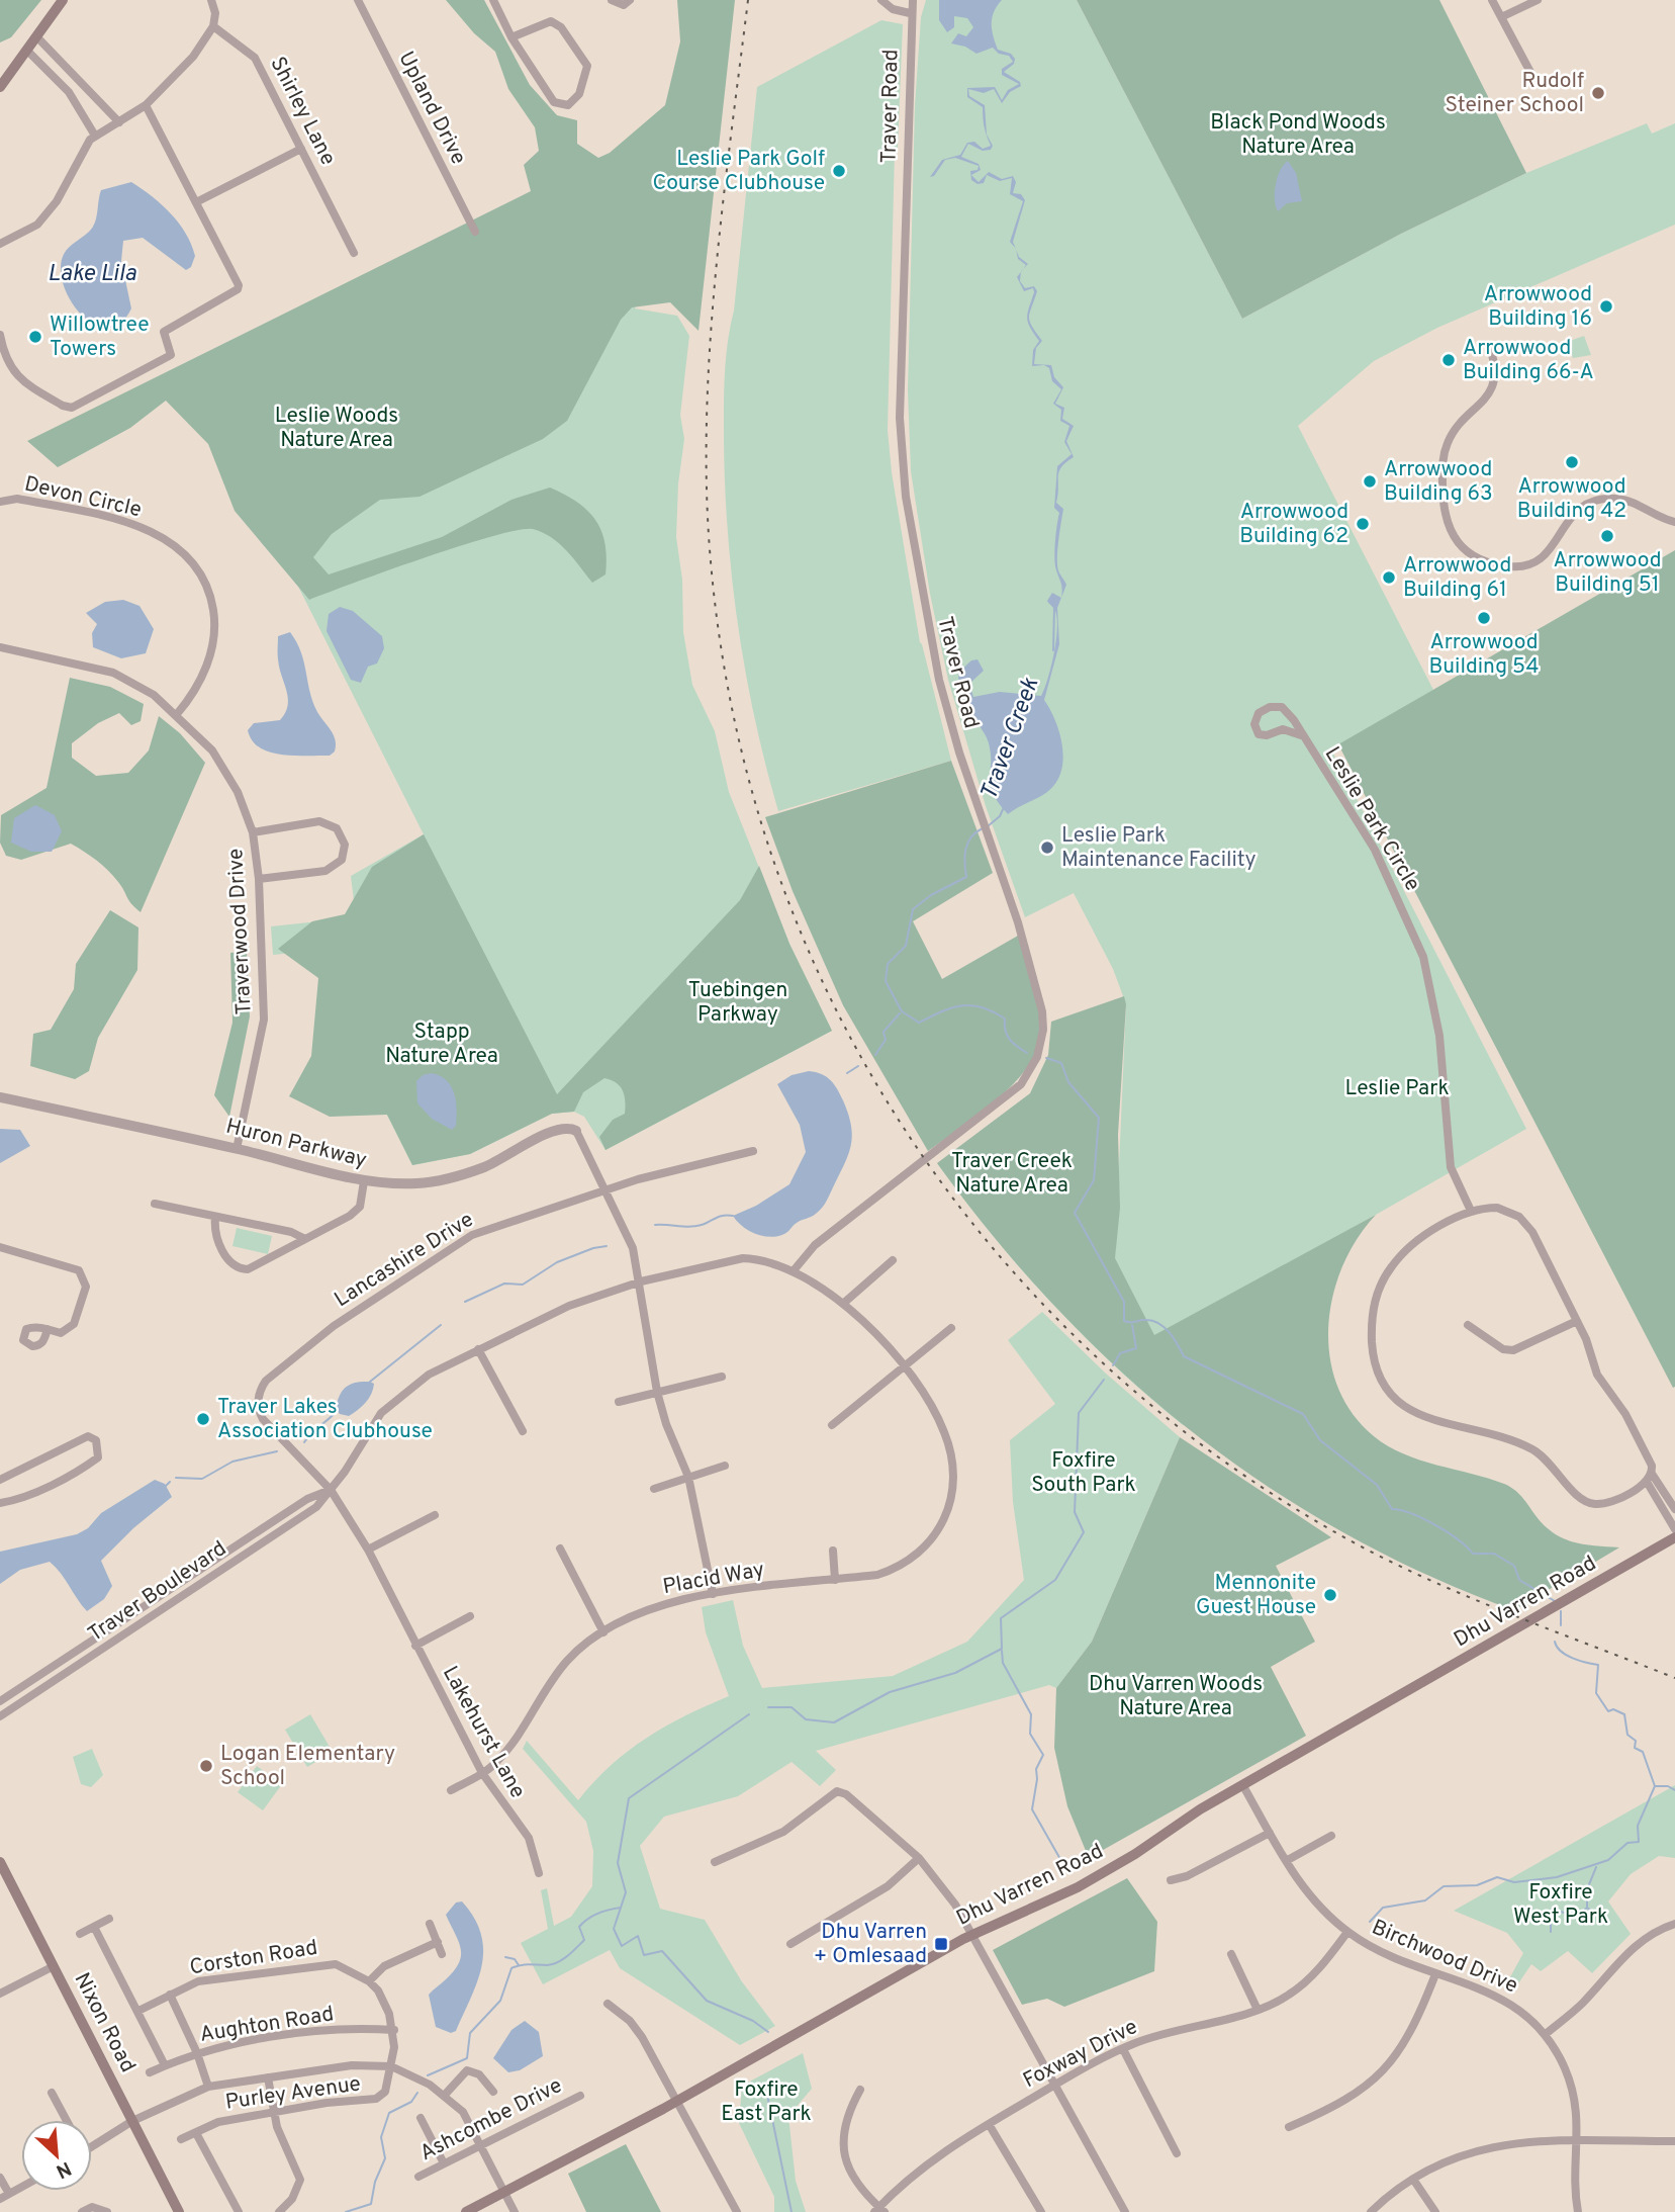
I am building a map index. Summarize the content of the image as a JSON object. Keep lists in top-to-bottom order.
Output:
{
  "streets": {
    "main road": ["Dhu Varren Road", "Nixon Road"],
    "street": [
      "Traver Road",
      "Upland Drive",
      "Shirley Lane",
      "Devon Circle",
      "Leslie Park Circle",
      "Traverwood Drive",
      "Huron Parkway",
      "Lancashire Drive",
      "Placid Way",
      "Traver Boulevard",
      "Lakehurst Lane",
      "Birchwood Drive",
      "Corston Road",
      "Aughton Road",
      "Foxway Drive",
      "Purley Avenue",
      "Ashcombe Drive"
    ]
  },
  "crossings": [
    ["Traver Road", "Placid Way"],
    ["Traver Road", "Traver Boulevard"],
    ["Devon Circle", "Traverwood Drive"],
    ["Traverwood Drive", "Huron Parkway"],
    ["Lancashire Drive", "Traver Boulevard"],
    ["Lancashire Drive", "Lakehurst Lane"],
    ["Placid Way", "Traver Boulevard"],
    ["Placid Way", "Lakehurst Lane"],
    ["Traver Boulevard", "Lakehurst Lane"],
    ["Dhu Varren Road", "Birchwood Drive"],
    ["Birchwood Drive", "Foxway Drive"]
  ],
  "water": ["Lake Lila", "Traver Creek"],
  "parks": [
    "Black Pond Woods Nature Area",
    "Leslie Woods Nature Area",
    "Tuebingen Parkway",
    "Stapp Nature Area",
    "Leslie Park",
    "Traver Creek Nature Area",
    "Foxfire South Park",
    "Dhu Varren Woods Nature Area",
    "Foxfire West Park",
    "Foxfire East Park"
  ],
  "places": {
    "other": [
      "Rudolf Steiner School",
      "Leslie Park Golf Course Clubhouse",
      "Arrowwood Building 16",
      "Willowtree Towers",
      "Arrowwood Building 66-A",
      "Arrowwood Building 42",
      "Arrowwood Building 63",
      "Arrowwood Building 62",
      "Arrowwood Building 51",
      "Arrowwood Building 61",
      "Arrowwood Building 54",
      "Leslie Park Maintenance Facility",
      "Traver Lakes Association Clubhouse",
      "Mennonite Guest House",
      "Logan Elementary School"
    ],
    "transit": ["Dhu Varren + Omlesaad"]
  },
  "north": "bottom right"
}
